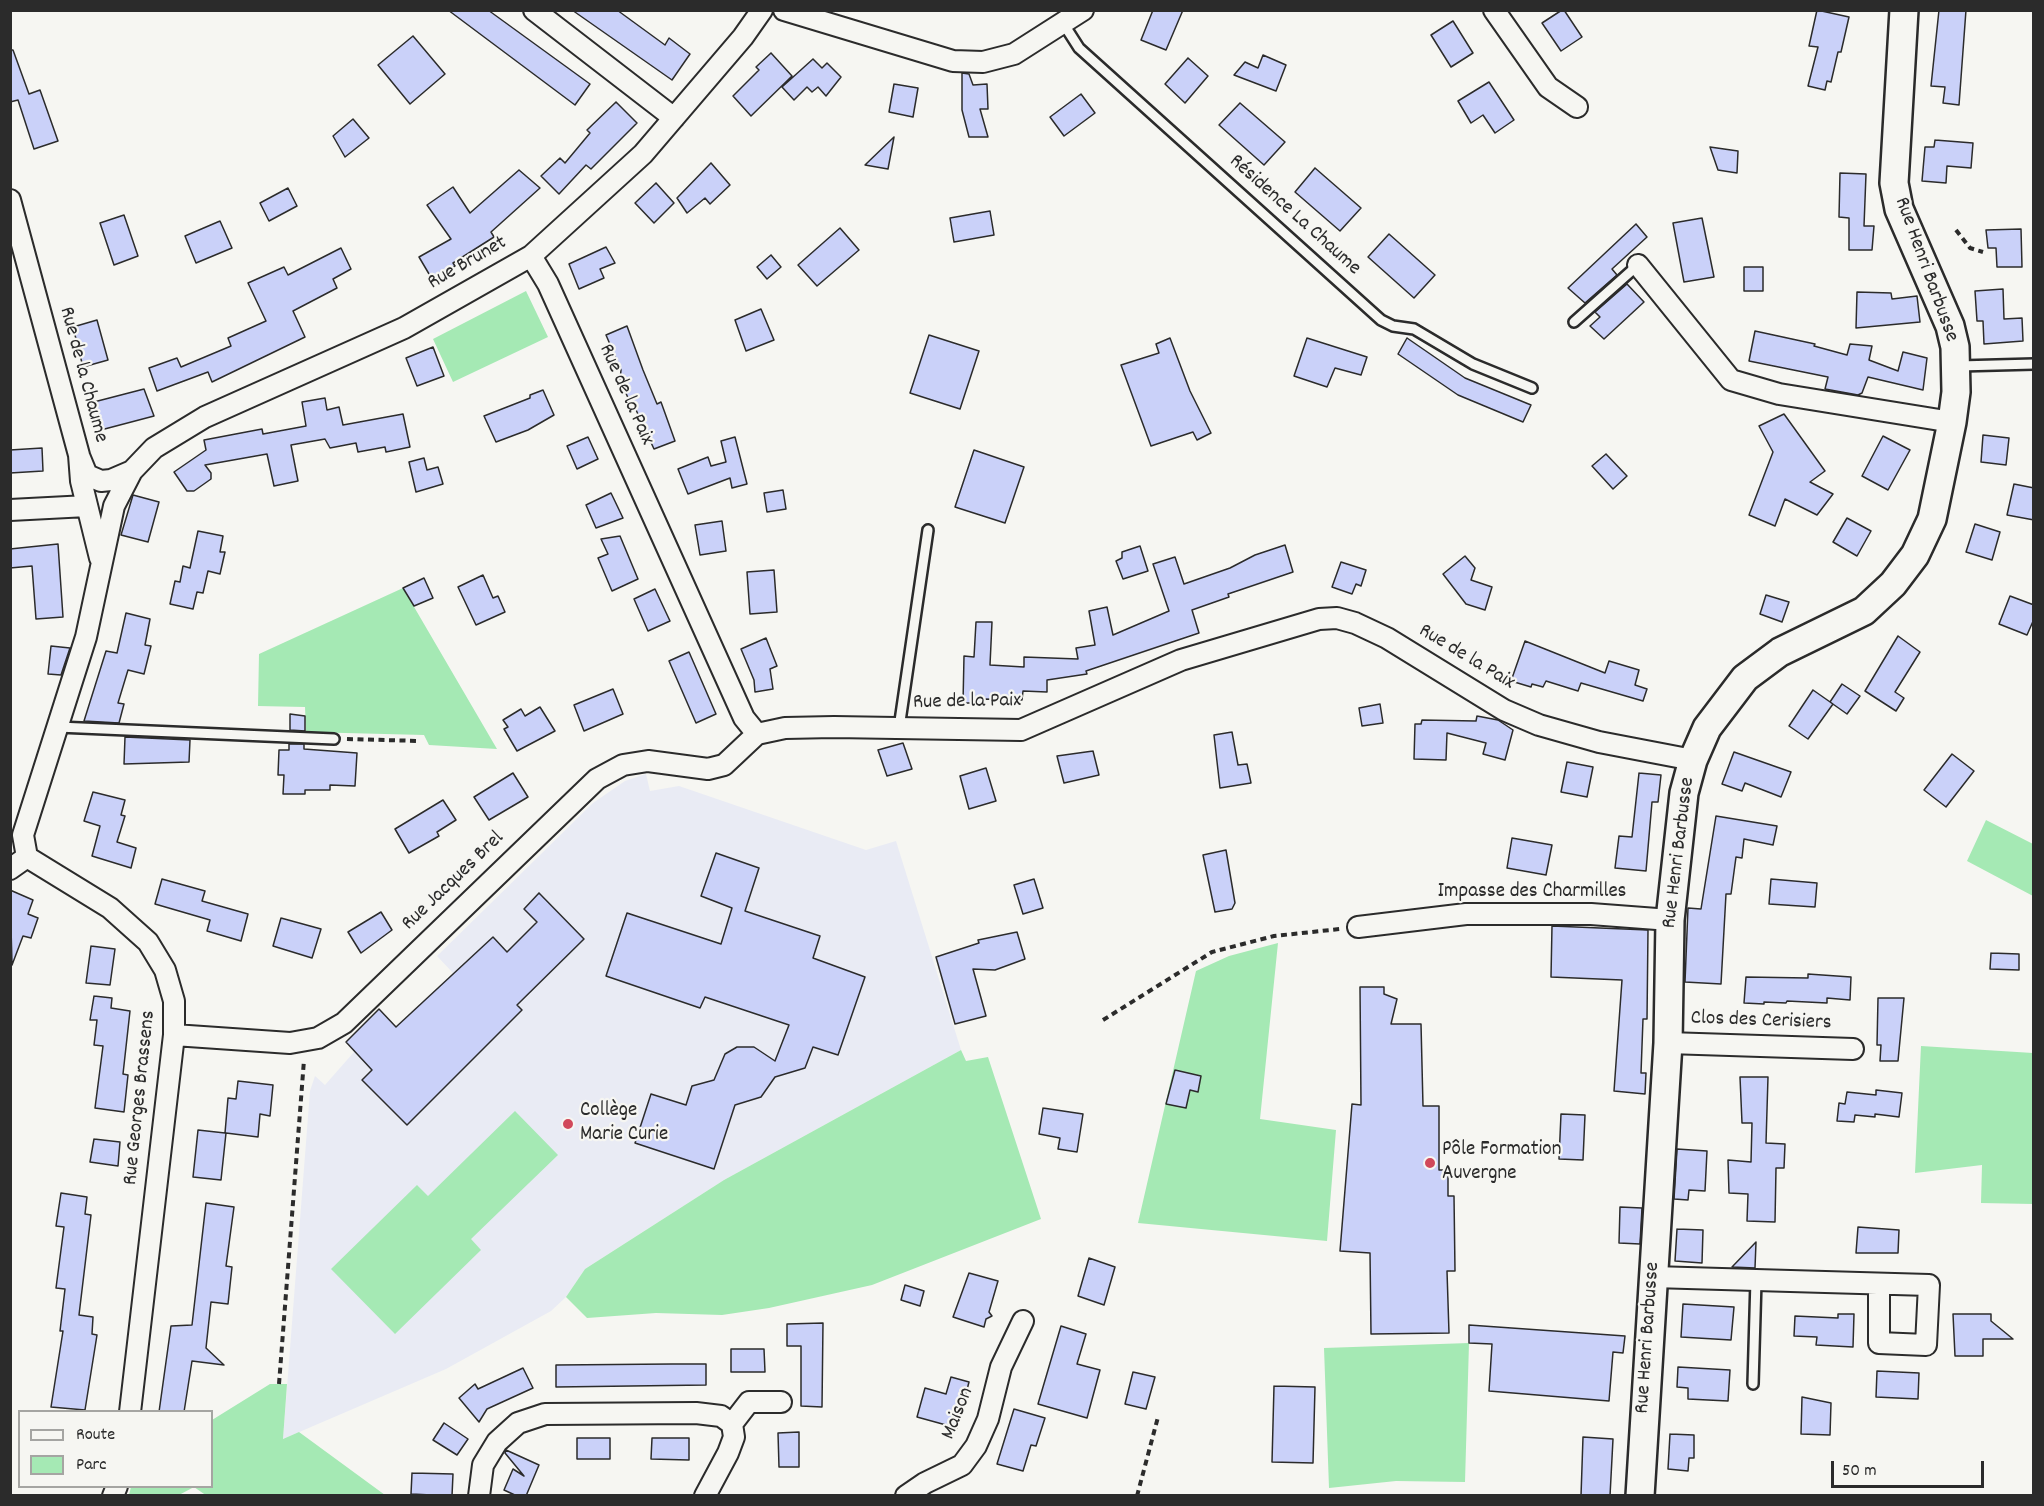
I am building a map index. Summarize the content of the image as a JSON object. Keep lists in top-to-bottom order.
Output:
{
  "streets": {
    "street": [
      "Rue Brunet",
      "Rue Henri Barbusse",
      "Rue de la Chaume",
      "Rue de la Paix",
      "Rue Jacques Brel",
      "Impasse des Charmilles",
      "Clos des Cerisiers",
      "Rue Georges Brassens",
      "Maison"
    ],
    "lane": ["Résidence La Chaume"]
  },
  "crossings": [
    ["Rue Brunet", "Rue de la Chaume"],
    ["Rue Brunet", "Rue de la Paix"],
    ["Rue Henri Barbusse", "Rue de la Paix"],
    ["Rue Henri Barbusse", "Impasse des Charmilles"],
    ["Rue Henri Barbusse", "Clos des Cerisiers"],
    ["Rue de la Chaume", "Rue Georges Brassens"],
    ["Rue de la Paix", "Rue Jacques Brel"],
    ["Rue Jacques Brel", "Rue Georges Brassens"]
  ],
  "places": ["Collège Marie Curie", "Pôle Formation Auvergne"],
  "legend": ["Route", "Parc"],
  "scale_bar": "50 m"
}
